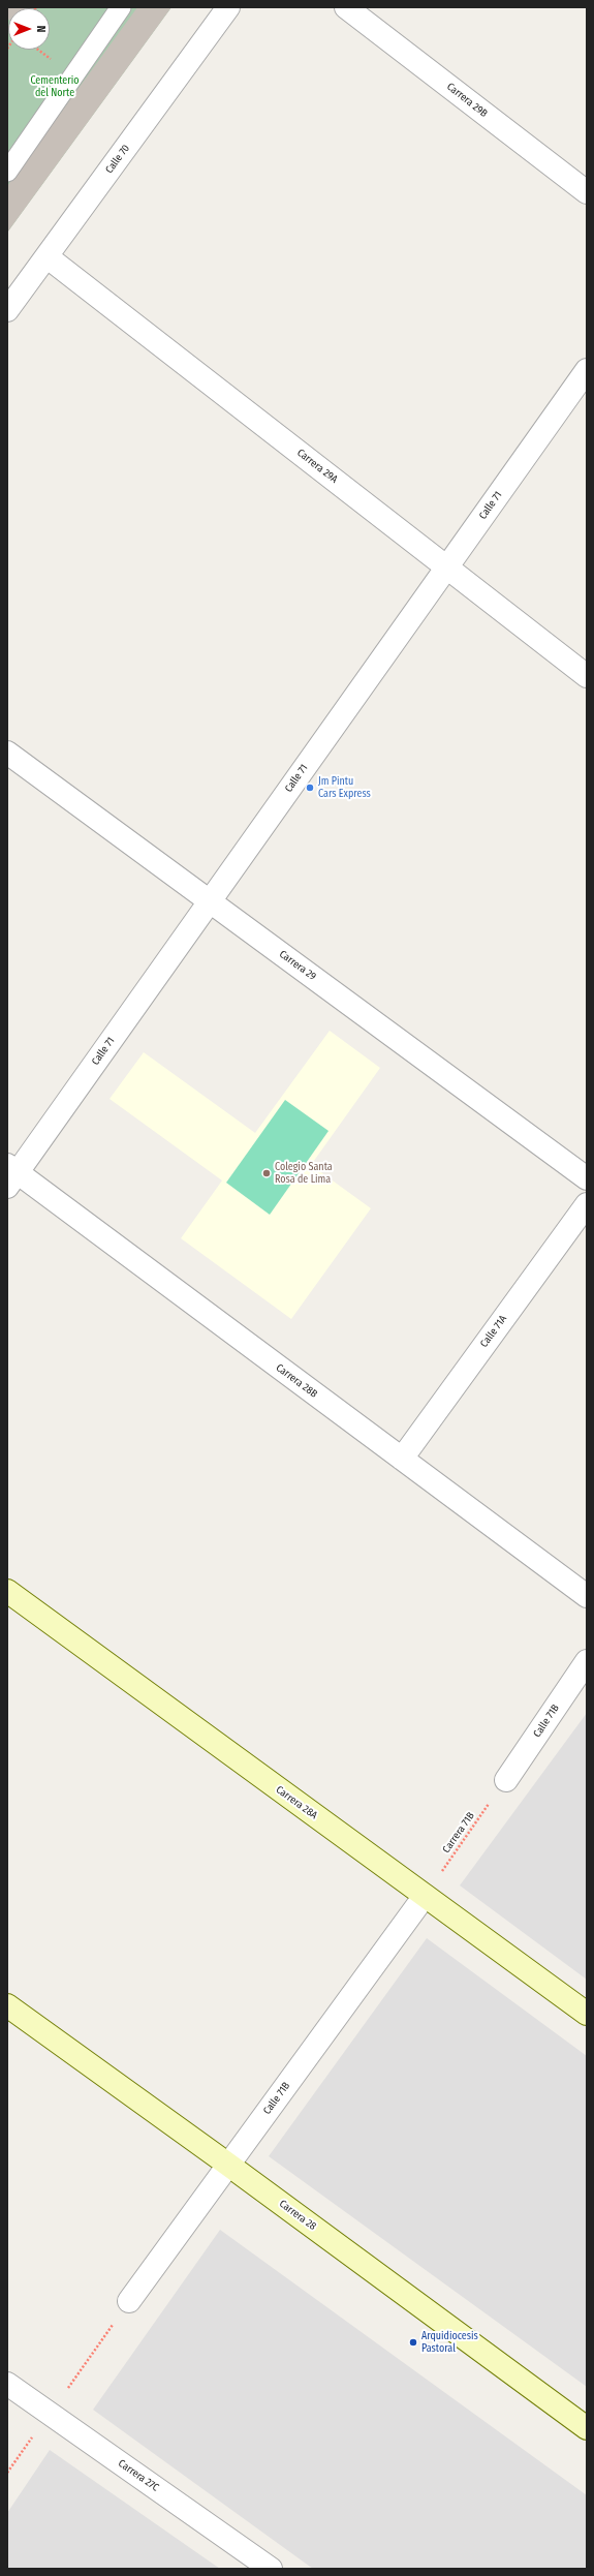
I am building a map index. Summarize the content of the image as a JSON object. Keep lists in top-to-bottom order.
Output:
{
  "streets": {
    "street": [
      "Carrera 29B",
      "Calle 70",
      "Carrera 29A",
      "Calle 71",
      "Carrera 29",
      "Calle 71A",
      "Carrera 28B",
      "Calle 71B",
      "Carrera 28A",
      "Carrera 28",
      "Carrera 27C"
    ],
    "path": ["Carrera 71B"]
  },
  "crossings": [
    ["Calle 70", "Carrera 29A"],
    ["Carrera 29A", "Calle 71"],
    ["Calle 71", "Carrera 29"],
    ["Calle 71", "Carrera 28B"],
    ["Calle 71A", "Carrera 28B"],
    ["Calle 71B", "Carrera 28A"],
    ["Calle 71B", "Carrera 71B"],
    ["Calle 71B", "Carrera 28"],
    ["Carrera 28A", "Carrera 71B"]
  ],
  "parks": ["Cementerio del Norte"],
  "places": ["Jm Pintu Cars Express", "Colegio Santa Rosa de Lima", "Arquidiocesis Pastoral"],
  "north": "right"
}
